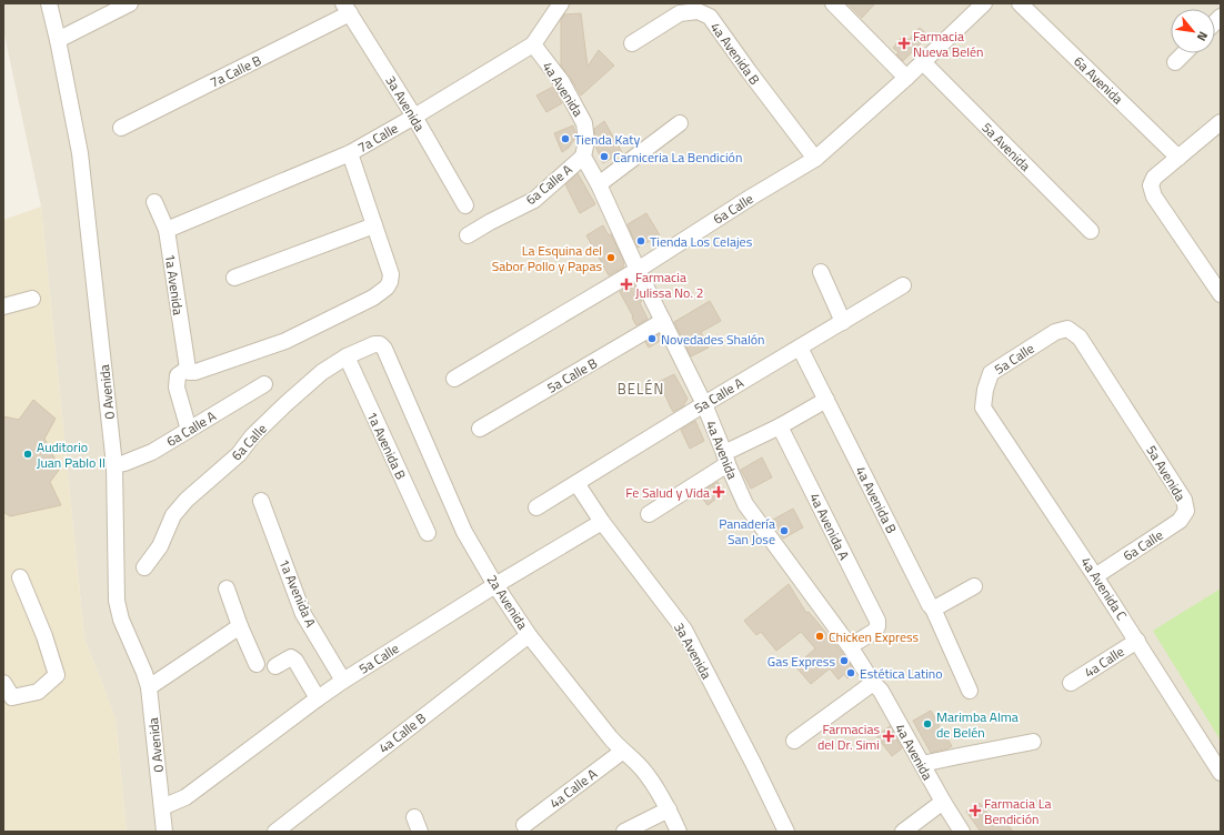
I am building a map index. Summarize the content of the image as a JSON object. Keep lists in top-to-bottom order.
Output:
{
  "streets": {
    "street": [
      "4a Avenida B",
      "7a Calle B",
      "6a Avenida",
      "4a Avenida",
      "3a Avenida",
      "7a Calle",
      "5a Avenida",
      "6a Calle A",
      "6a Calle",
      "1a Avenida",
      "5a Calle",
      "5a Calle B",
      "0 Avenida",
      "5a Calle A",
      "1a Avenida B",
      "4a Avenida A",
      "4a Avenida C",
      "1a Avenida A",
      "2a Avenida",
      "4a Calle",
      "4a Calle B",
      "4a Calle A"
    ]
  },
  "crossings": [
    ["4a Avenida B", "6a Calle"],
    ["4a Avenida B", "5a Calle A"],
    ["7a Calle B", "3a Avenida"],
    ["4a Avenida", "7a Calle"],
    ["4a Avenida", "6a Calle A"],
    ["4a Avenida", "6a Calle"],
    ["4a Avenida", "5a Calle B"],
    ["4a Avenida", "5a Calle A"],
    ["4a Avenida", "4a Avenida A"],
    ["3a Avenida", "7a Calle"],
    ["3a Avenida", "5a Calle"],
    ["3a Avenida", "5a Calle A"],
    ["7a Calle", "1a Avenida"],
    ["5a Avenida", "6a Calle"],
    ["5a Avenida", "5a Calle"],
    ["6a Calle A", "0 Avenida"],
    ["6a Calle", "1a Avenida B"],
    ["6a Calle", "4a Avenida C"],
    ["6a Calle", "2a Avenida"],
    ["5a Calle", "0 Avenida"],
    ["5a Calle", "4a Avenida C"],
    ["5a Calle", "1a Avenida A"],
    ["5a Calle", "2a Avenida"],
    ["4a Avenida C", "4a Calle"],
    ["2a Avenida", "4a Calle B"],
    ["2a Avenida", "4a Calle A"]
  ],
  "districts": ["BELÉN"],
  "places": {
    "health": [
      "Farmacia Nueva Belén",
      "Farmacia Julissa No. 2",
      "Fe Salud y Vida",
      "Farmacias del Dr. Simi",
      "Farmacia La Bendición"
    ],
    "other": [
      "Tienda Katy",
      "Carniceria La Bendición",
      "Tienda Los Celajes",
      "La Esquina del Sabor Pollo y Papas",
      "Novedades Shalón",
      "Auditorio Juan Pablo II",
      "Panadería San Jose",
      "Chicken Express",
      "Gas Express",
      "Estética Latino",
      "Marimba Alma de Belén"
    ]
  },
  "north": "bottom right"
}
